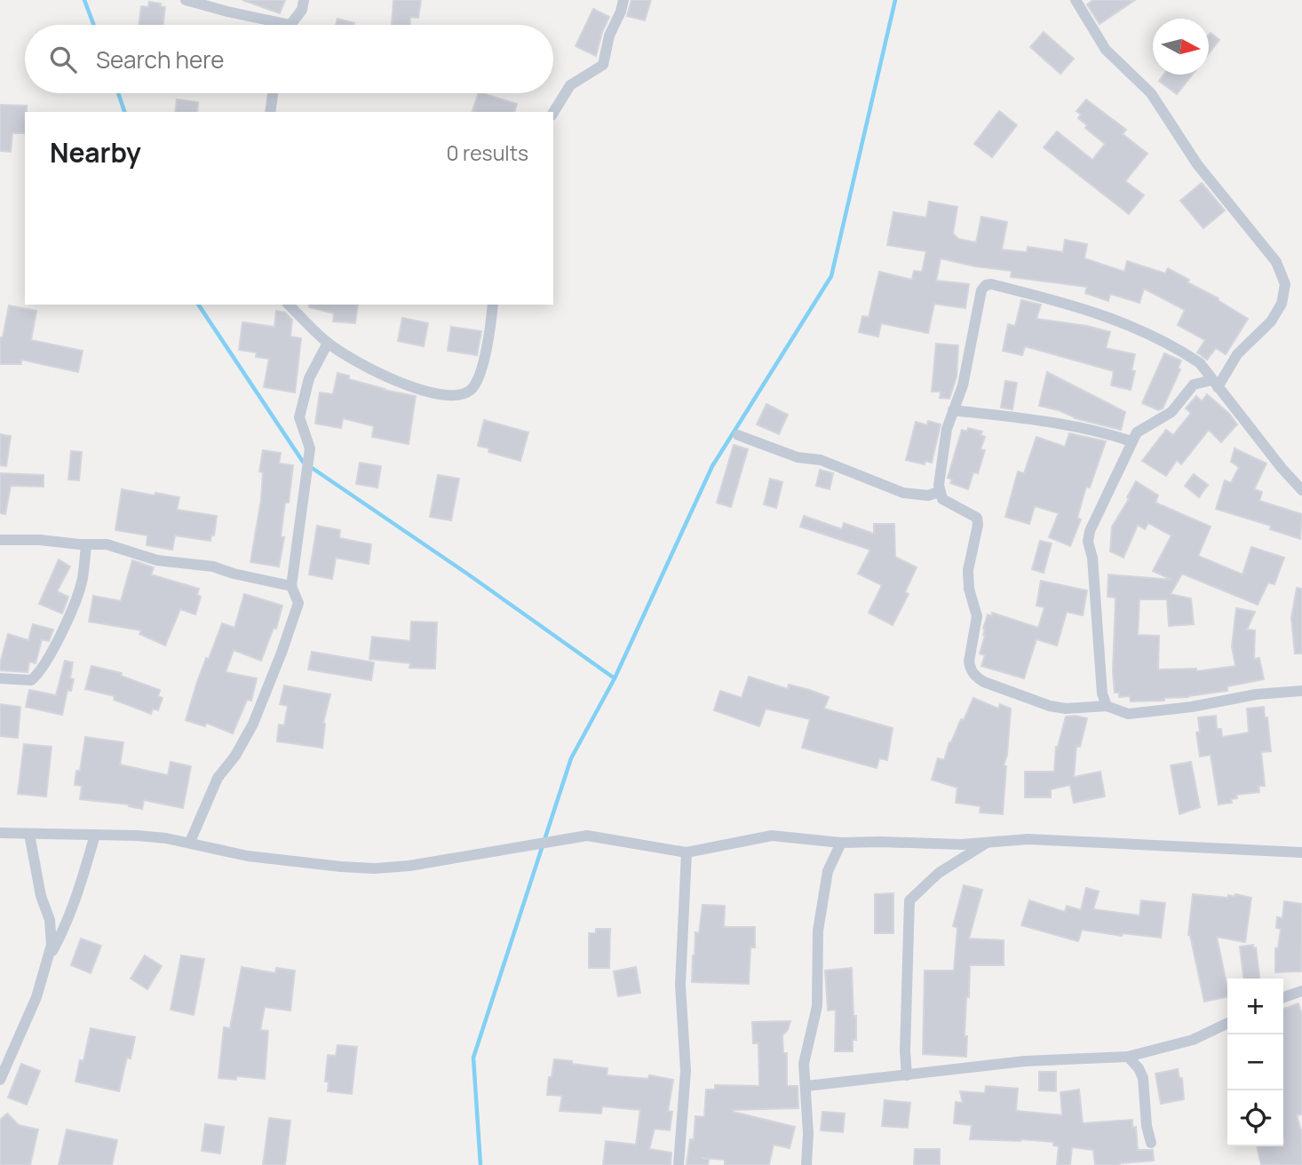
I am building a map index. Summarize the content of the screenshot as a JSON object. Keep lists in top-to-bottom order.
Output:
{
  "north": "right",
  "page": {
    "search": "Search here",
    "heading": ["Nearby", "0 results"],
    "map_buttons": ["+", "−"]
  }
}
